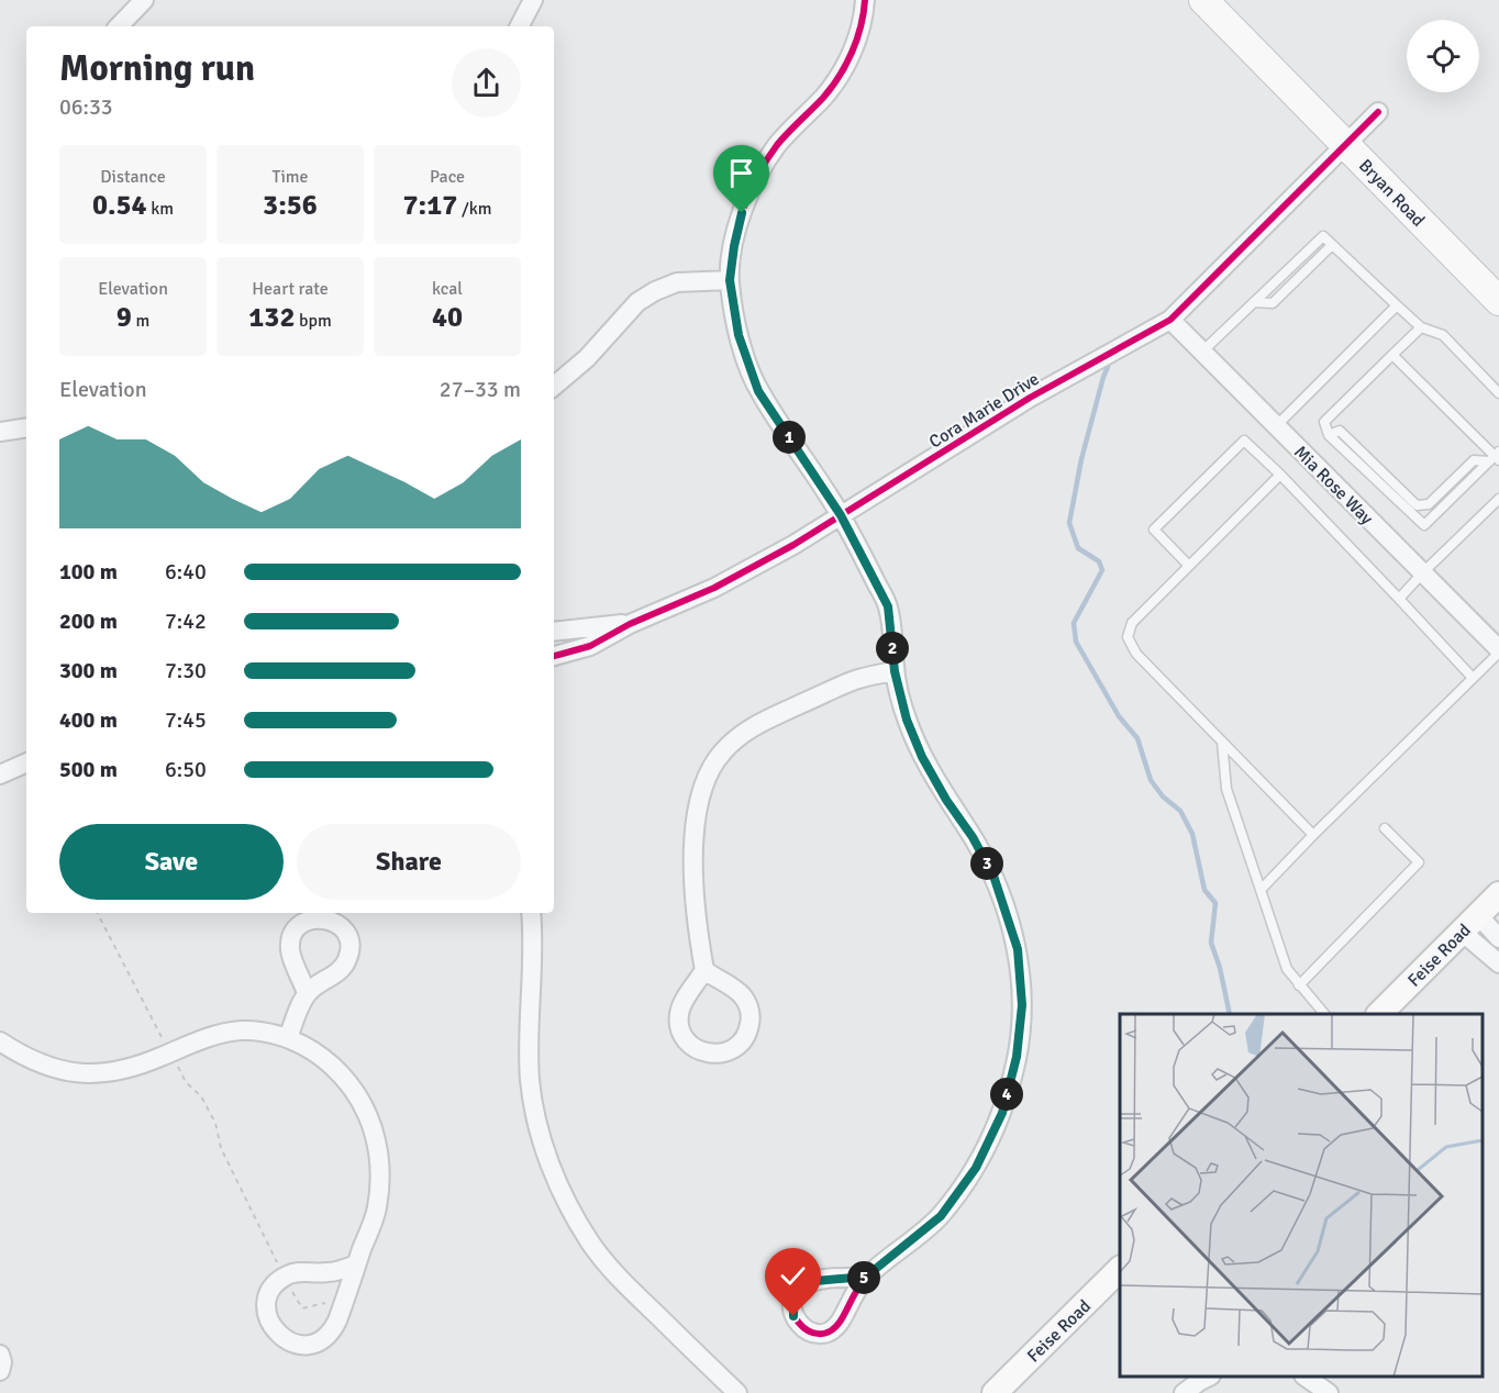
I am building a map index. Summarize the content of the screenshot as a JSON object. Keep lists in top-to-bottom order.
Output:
{
  "streets": {
    "main road": ["Bryan Road"],
    "street": ["Cora Marie Drive", "Mia Rose Way", "Feise Road"]
  },
  "crossings": [
    ["Bryan Road", "Cora Marie Drive"],
    ["Cora Marie Drive", "Mia Rose Way"]
  ],
  "page": {
    "heading": ["Morning run", "06:33"],
    "stats": [
      ["Distance", "0.54 km"],
      ["Time", "3:56"],
      ["Pace", "7:17 /km"],
      ["Elevation", "9 m"],
      ["Heart rate", "132 bpm"],
      ["kcal", "40"]
    ],
    "chart": ["Elevation", "27–33 m"],
    "pins": [
      "1",
      "2",
      "3",
      "4",
      "5"
    ],
    "list": [
      {
        "name": "100 m",
        "note": "6:40"
      },
      {
        "name": "200 m",
        "note": "7:42"
      },
      {
        "name": "300 m",
        "note": "7:30"
      },
      {
        "name": "400 m",
        "note": "7:45"
      },
      {
        "name": "500 m",
        "note": "6:50"
      }
    ],
    "buttons": ["Save", "Share"]
  }
}
